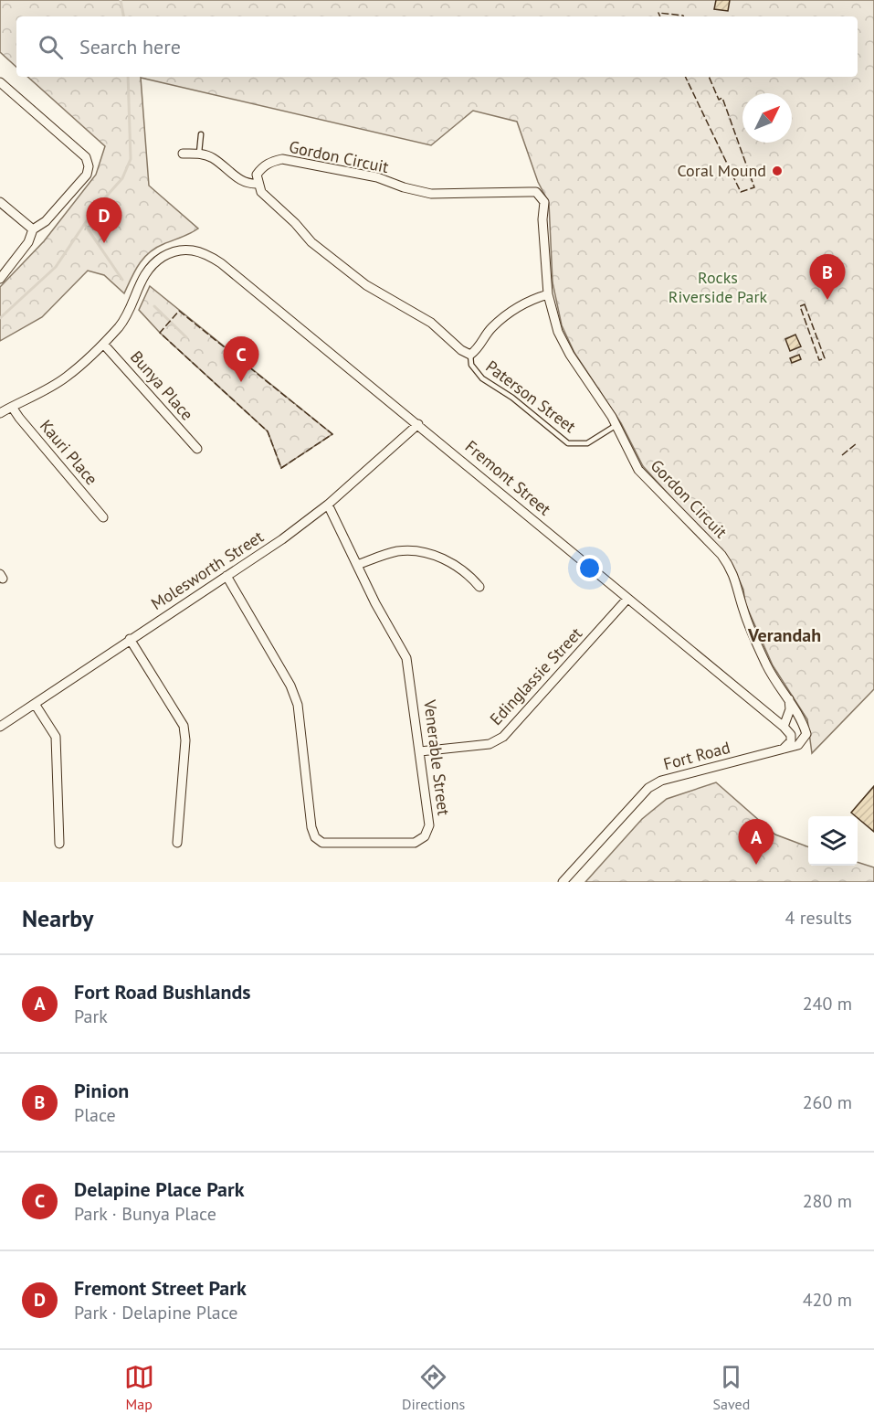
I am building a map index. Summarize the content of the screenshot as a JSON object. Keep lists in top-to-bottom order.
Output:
{
  "streets": {
    "street": [
      "Gordon Circuit",
      "Bunya Place",
      "Kauri Place",
      "Fremont Street",
      "Molesworth Street",
      "Edinglassie Street",
      "Fort Road",
      "Venerable Street"
    ],
    "lane": ["Paterson Street"]
  },
  "crossings": [
    ["Gordon Circuit", "Paterson Street"],
    ["Gordon Circuit", "Fort Road"],
    ["Bunya Place", "Fremont Street"],
    ["Fremont Street", "Molesworth Street"],
    ["Fremont Street", "Edinglassie Street"],
    ["Molesworth Street", "Venerable Street"],
    ["Edinglassie Street", "Venerable Street"]
  ],
  "districts": ["Verandah"],
  "parks": ["Rocks Riverside Park"],
  "places": ["Coral Mound"],
  "north": "top right",
  "page": {
    "search": "Search here",
    "pins": [
      "D",
      "B",
      "C",
      "A"
    ],
    "heading": ["Nearby", "4 results"],
    "list": [
      {
        "mark": "A",
        "name": "Fort Road Bushlands",
        "note": "Park",
        "value": "240 m"
      },
      {
        "mark": "B",
        "name": "Pinion",
        "note": "Place",
        "value": "260 m"
      },
      {
        "mark": "C",
        "name": "Delapine Place Park",
        "note": "Park · Bunya Place",
        "value": "280 m"
      },
      {
        "mark": "D",
        "name": "Fremont Street Park",
        "note": "Park · Delapine Place",
        "value": "420 m"
      }
    ],
    "nav": ["Map", "Directions", "Saved"]
  }
}
